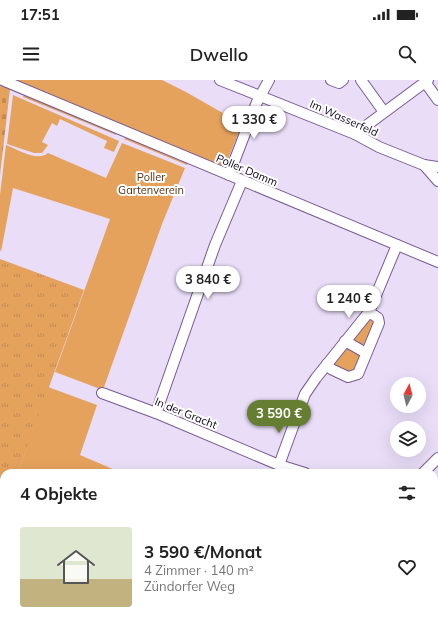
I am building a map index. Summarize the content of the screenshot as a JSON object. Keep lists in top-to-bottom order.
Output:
{
  "streets": {
    "street": ["Im Wasserfeld", "Poller Damm", "In der Gracht"]
  },
  "parks": ["Poller Gartenverein"],
  "north": "top",
  "page": {
    "status": "17:51",
    "header": "Dwello",
    "price": [
      "1 330 €",
      "3 840 €",
      "1 240 €",
      "3 590 €"
    ],
    "heading": "4 Objekte",
    "list": [
      {
        "name": "3 590 €/Monat",
        "note": "4 Zimmer · 140 m² · Zündorfer Weg"
      }
    ]
  }
}
